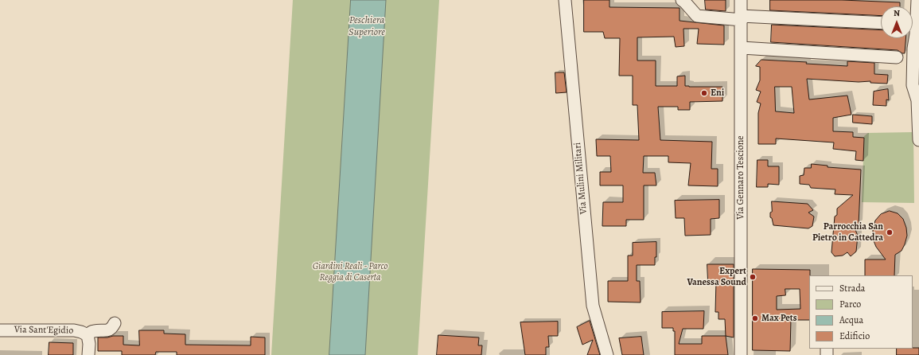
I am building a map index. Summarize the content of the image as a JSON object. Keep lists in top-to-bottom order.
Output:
{
  "streets": {
    "street": ["Via Gennaro Tescione", "Via Mulini Militari", "Via Sant'Egidio"]
  },
  "water": ["Peschiera Superiore"],
  "parks": ["Giardini Reali - Parco Reggia di Caserta"],
  "places": [
    "Eni",
    "Parrocchia San Pietro in Cattedra",
    "Expert Vanessa Sound",
    "Max Pets"
  ],
  "legend": [
    "Strada",
    "Parco",
    "Acqua",
    "Edificio"
  ],
  "north": "top"
}
